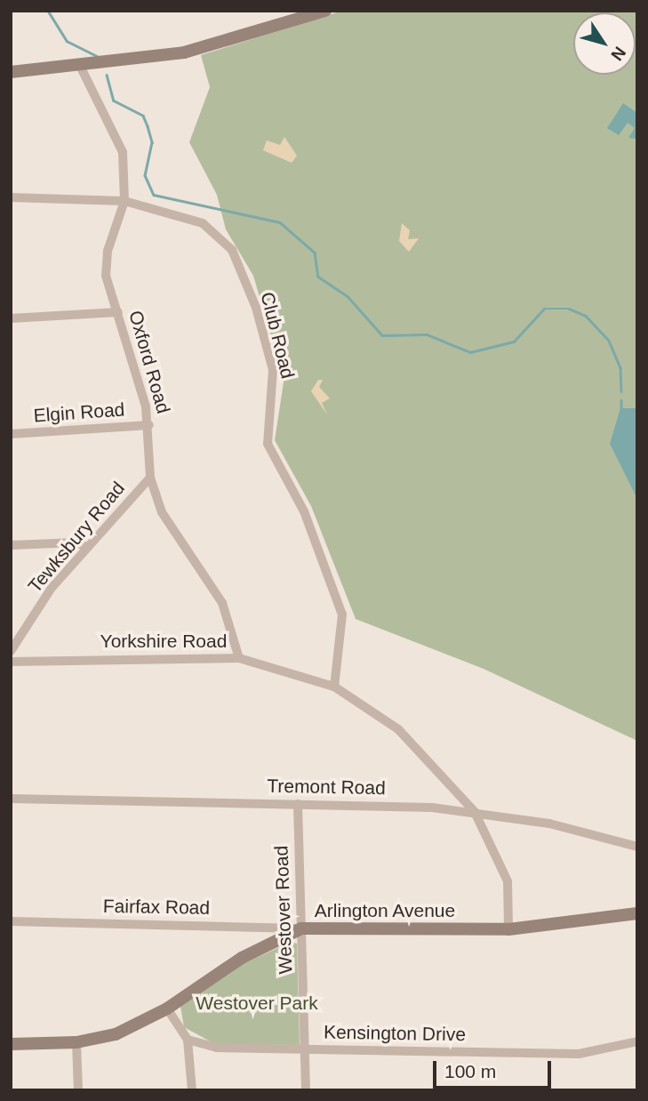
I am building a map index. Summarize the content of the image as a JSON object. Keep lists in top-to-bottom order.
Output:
{
  "streets": {
    "street": [
      "Club Road",
      "Oxford Road",
      "Elgin Road",
      "Tewksbury Road",
      "Yorkshire Road",
      "Tremont Road",
      "Fairfax Road",
      "Westover Road",
      "Arlington Avenue",
      "Kensington Drive"
    ]
  },
  "crossings": [
    ["Club Road", "Oxford Road"],
    ["Club Road", "Yorkshire Road"],
    ["Oxford Road", "Elgin Road"],
    ["Oxford Road", "Tewksbury Road"],
    ["Oxford Road", "Yorkshire Road"],
    ["Yorkshire Road", "Tremont Road"],
    ["Yorkshire Road", "Arlington Avenue"],
    ["Tremont Road", "Westover Road"],
    ["Fairfax Road", "Westover Road"],
    ["Fairfax Road", "Arlington Avenue"],
    ["Westover Road", "Arlington Avenue"],
    ["Westover Road", "Kensington Drive"]
  ],
  "parks": ["Westover Park"],
  "scale_bar": "100 m",
  "north": "bottom right"
}
